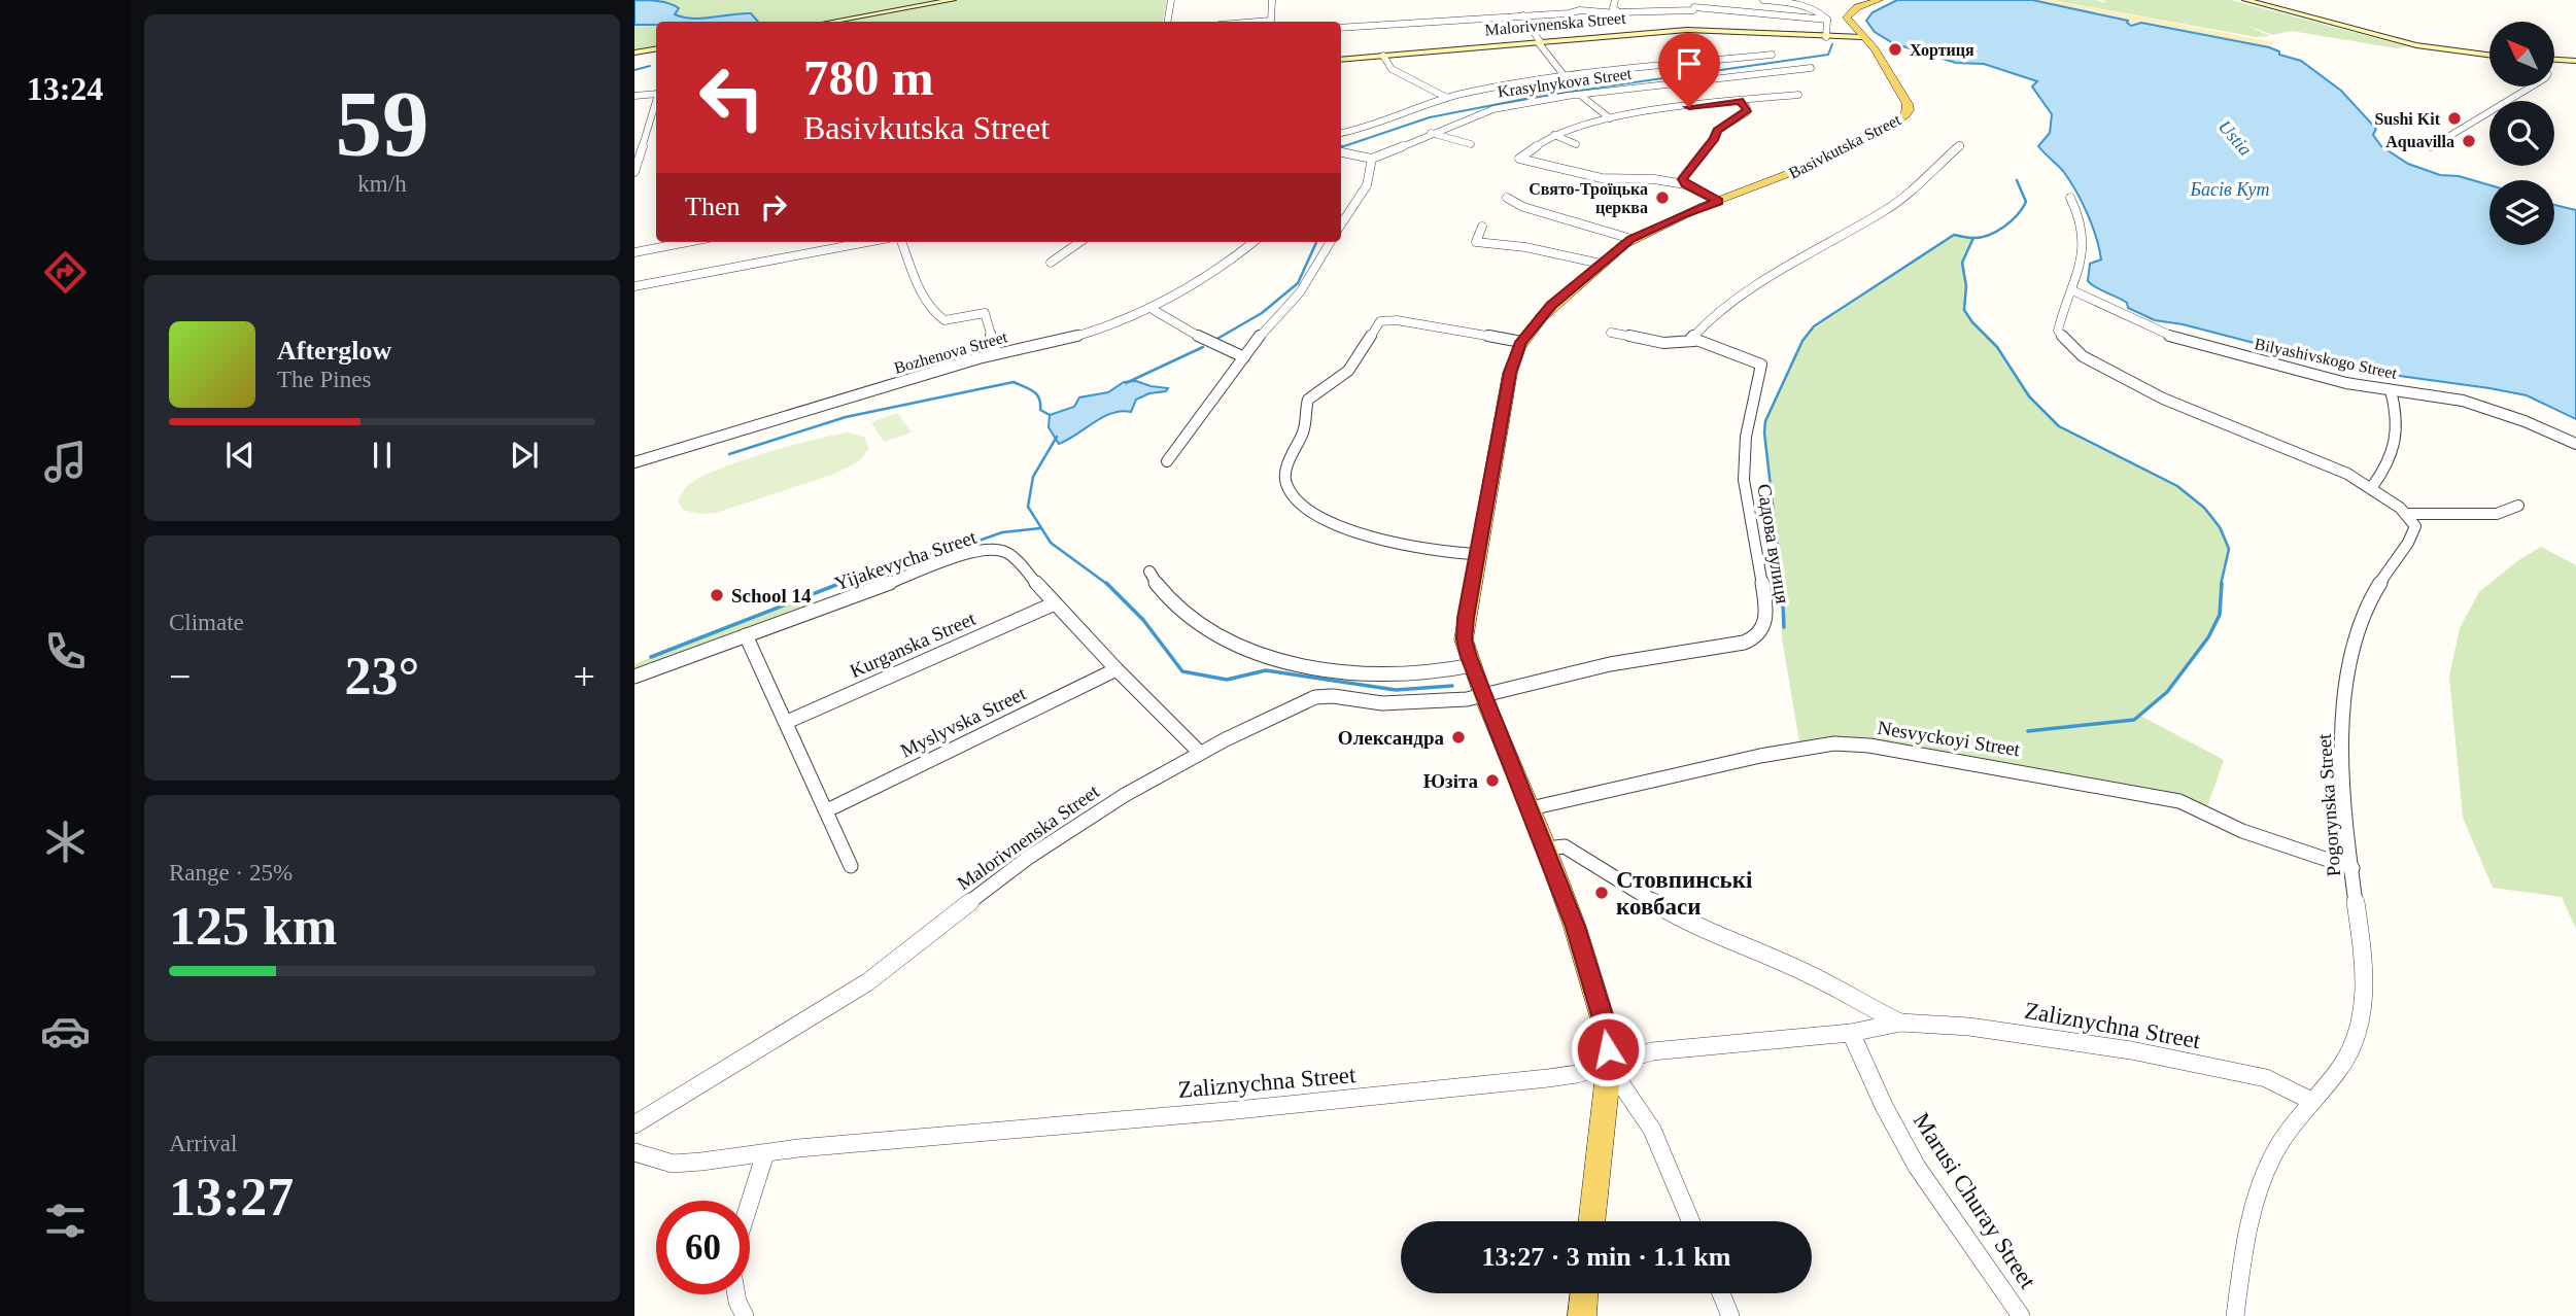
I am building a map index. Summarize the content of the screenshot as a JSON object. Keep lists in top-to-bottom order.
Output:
{
  "streets": {
    "main road": ["Basivkutska Street"],
    "street": [
      "Malorivnenska Street",
      "Krasylnykova Street",
      "Bozhenova Street",
      "Bilyashivskogo Street",
      "Садова вулиця",
      "Yijakevycha Street",
      "Kurganska Street",
      "Myslyvska Street",
      "Nesvyckoyi Street",
      "Pogorynska Street",
      "Zaliznychna Street",
      "Marusi Churay Street"
    ]
  },
  "crossings": [
    ["Malorivnenska Street", "Basivkutska Street"],
    ["Malorivnenska Street", "Садова вулиця"],
    ["Malorivnenska Street", "Yijakevycha Street"],
    ["Basivkutska Street", "Садова вулиця"],
    ["Basivkutska Street", "Nesvyckoyi Street"],
    ["Basivkutska Street", "Zaliznychna Street"],
    ["Yijakevycha Street", "Kurganska Street"],
    ["Yijakevycha Street", "Myslyvska Street"],
    ["Nesvyckoyi Street", "Pogorynska Street"],
    ["Pogorynska Street", "Zaliznychna Street"],
    ["Zaliznychna Street", "Marusi Churay Street"]
  ],
  "water": ["Ustia", "Басів Кут"],
  "places": [
    "Хортиця",
    "Sushi Kit",
    "Aquavilla",
    "Свято-Троїцька церква",
    "School 14",
    "Олександра",
    "Юзіта",
    "Стовпинські ковбаси"
  ],
  "north": "top left",
  "page": {
    "tabs": "13:24",
    "tile": [
      ["59", "km/h"],
      "Climate",
      ["Range · 25%", "125 km"],
      ["Arrival", "13:27"]
    ],
    "turn": ["780 m", "Basivkutska Street"],
    "then": "Then",
    "song": ["Afterglow", "The Pines"],
    "heat": ["−", "23°", "+"],
    "limit": "60",
    "trip": "13:27 · 3 min · 1.1 km"
  }
}
